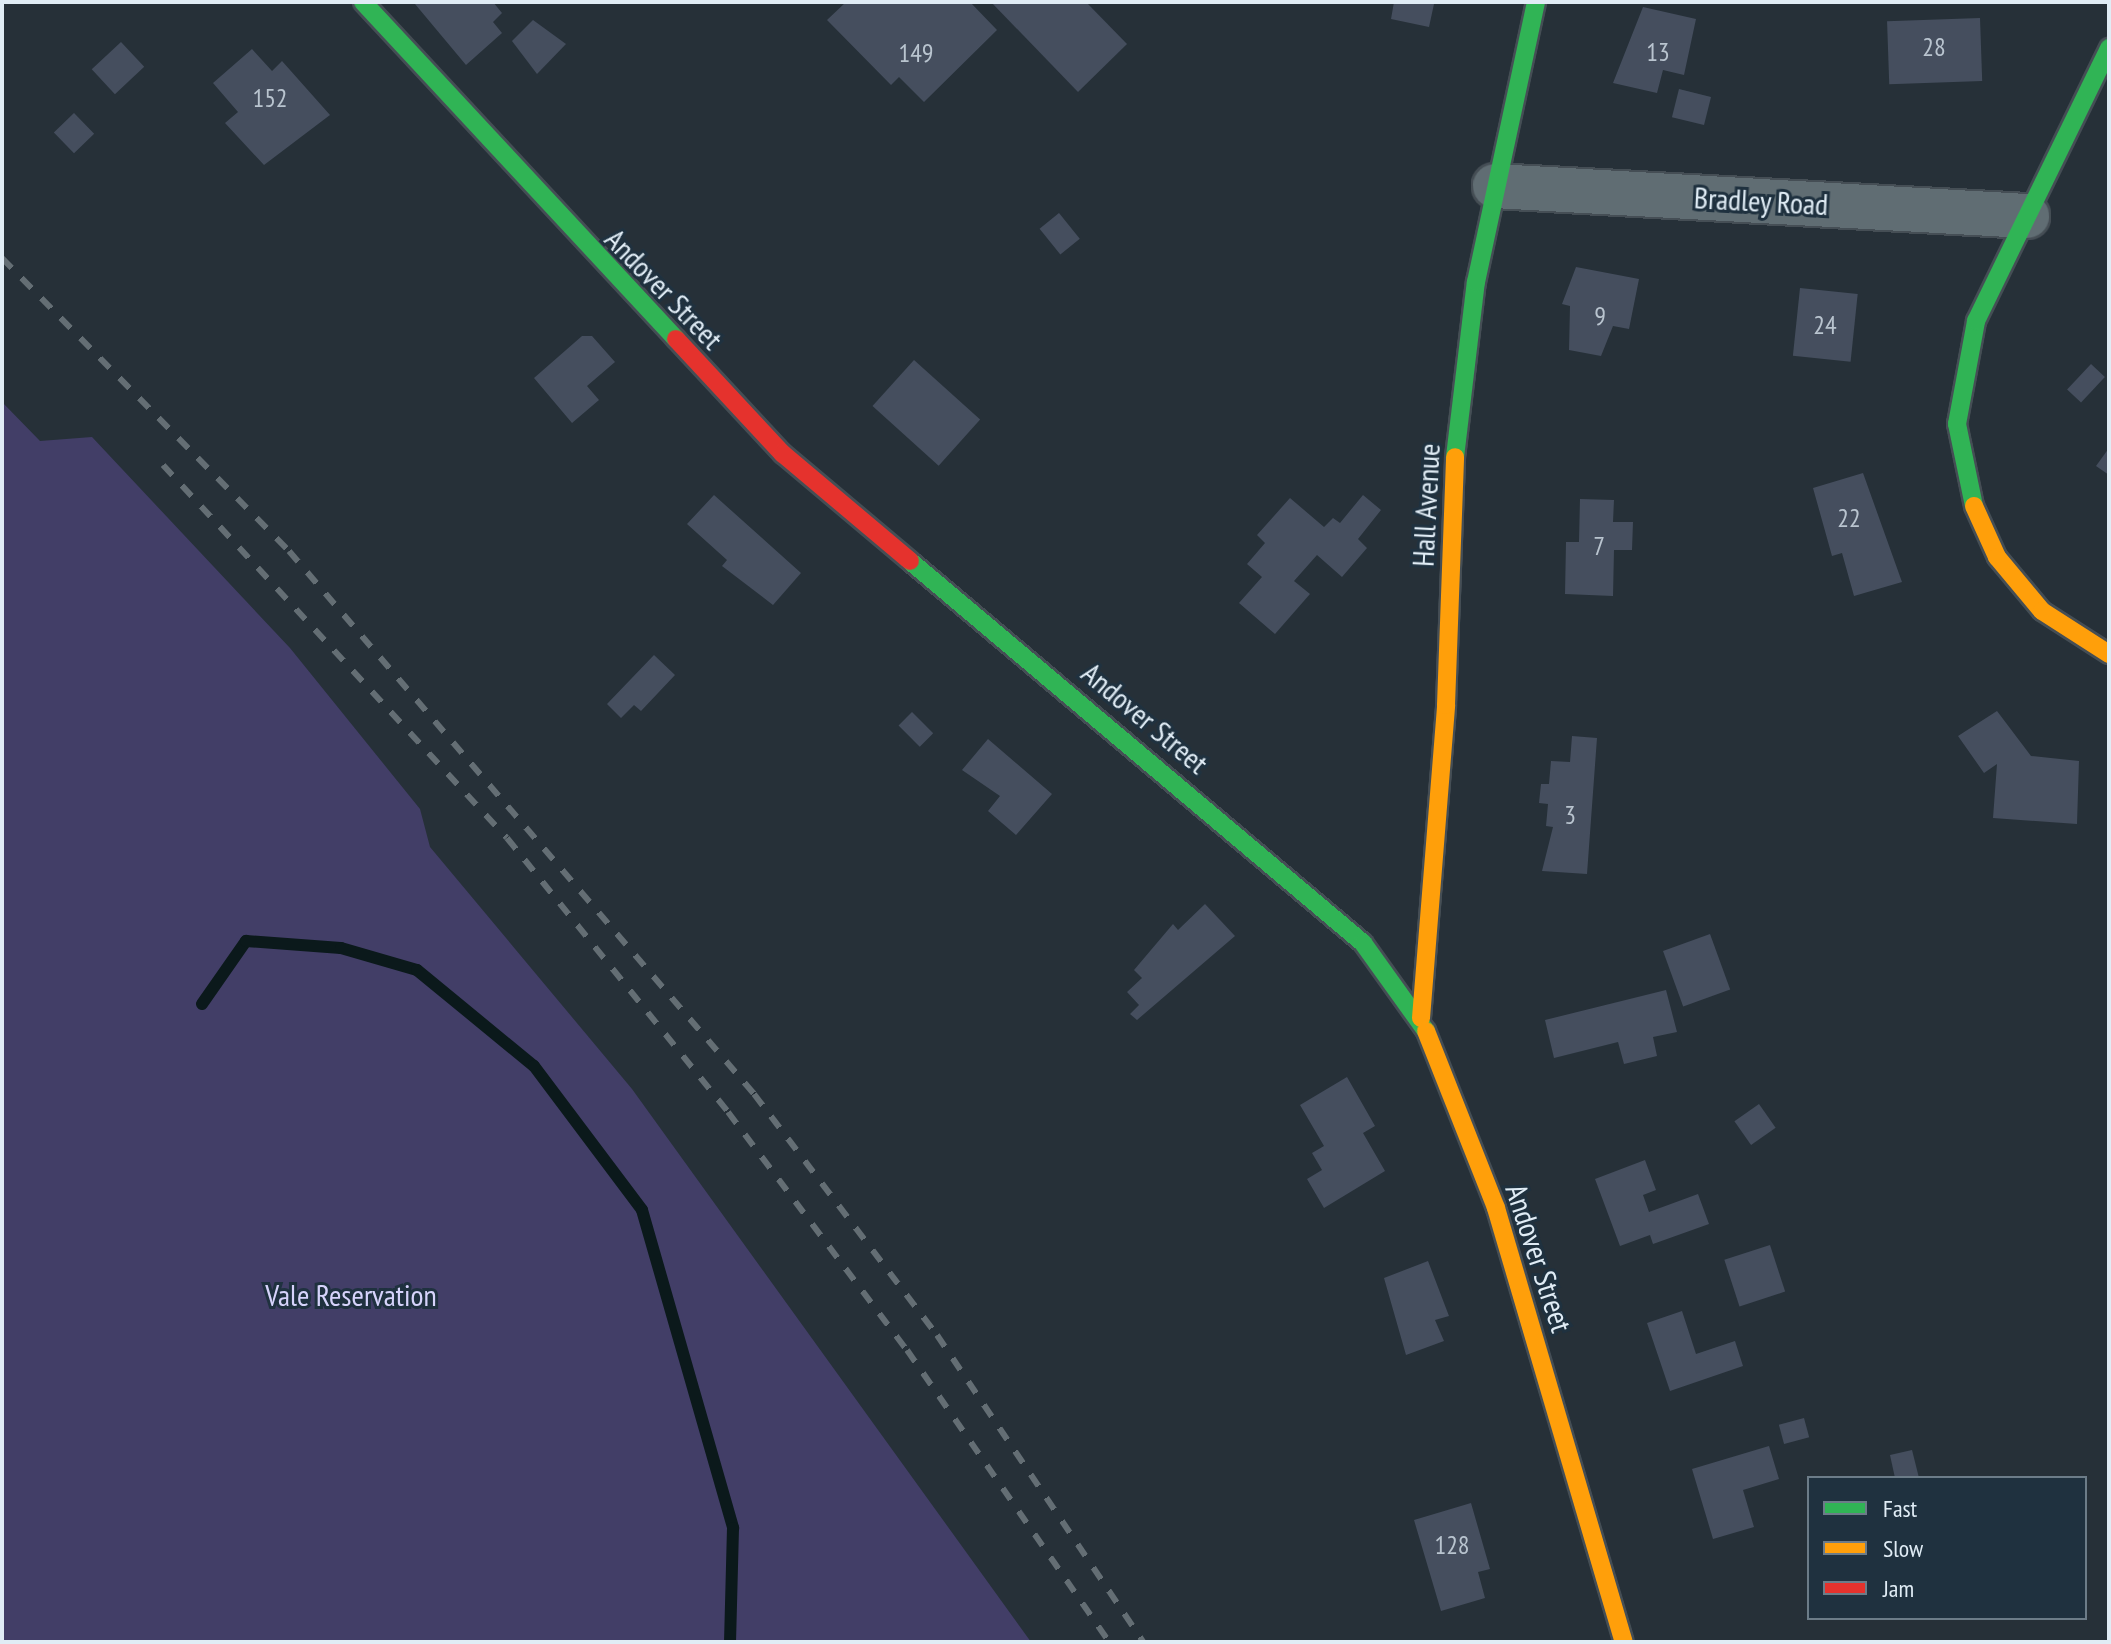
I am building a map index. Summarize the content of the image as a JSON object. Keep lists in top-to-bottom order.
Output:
{
  "streets": {
    "main road": ["Andover Street", "Hall Avenue"],
    "street": ["Bradley Road"]
  },
  "crossings": [
    ["Bradley Road", "Hall Avenue"],
    ["Andover Street", "Hall Avenue"]
  ],
  "parks": ["Vale Reservation"],
  "house_numbers": [
    "28",
    "13",
    "149",
    "152",
    "9",
    "24",
    "22",
    "7",
    "3",
    "128"
  ],
  "legend": ["Fast", "Slow", "Jam"]
}
